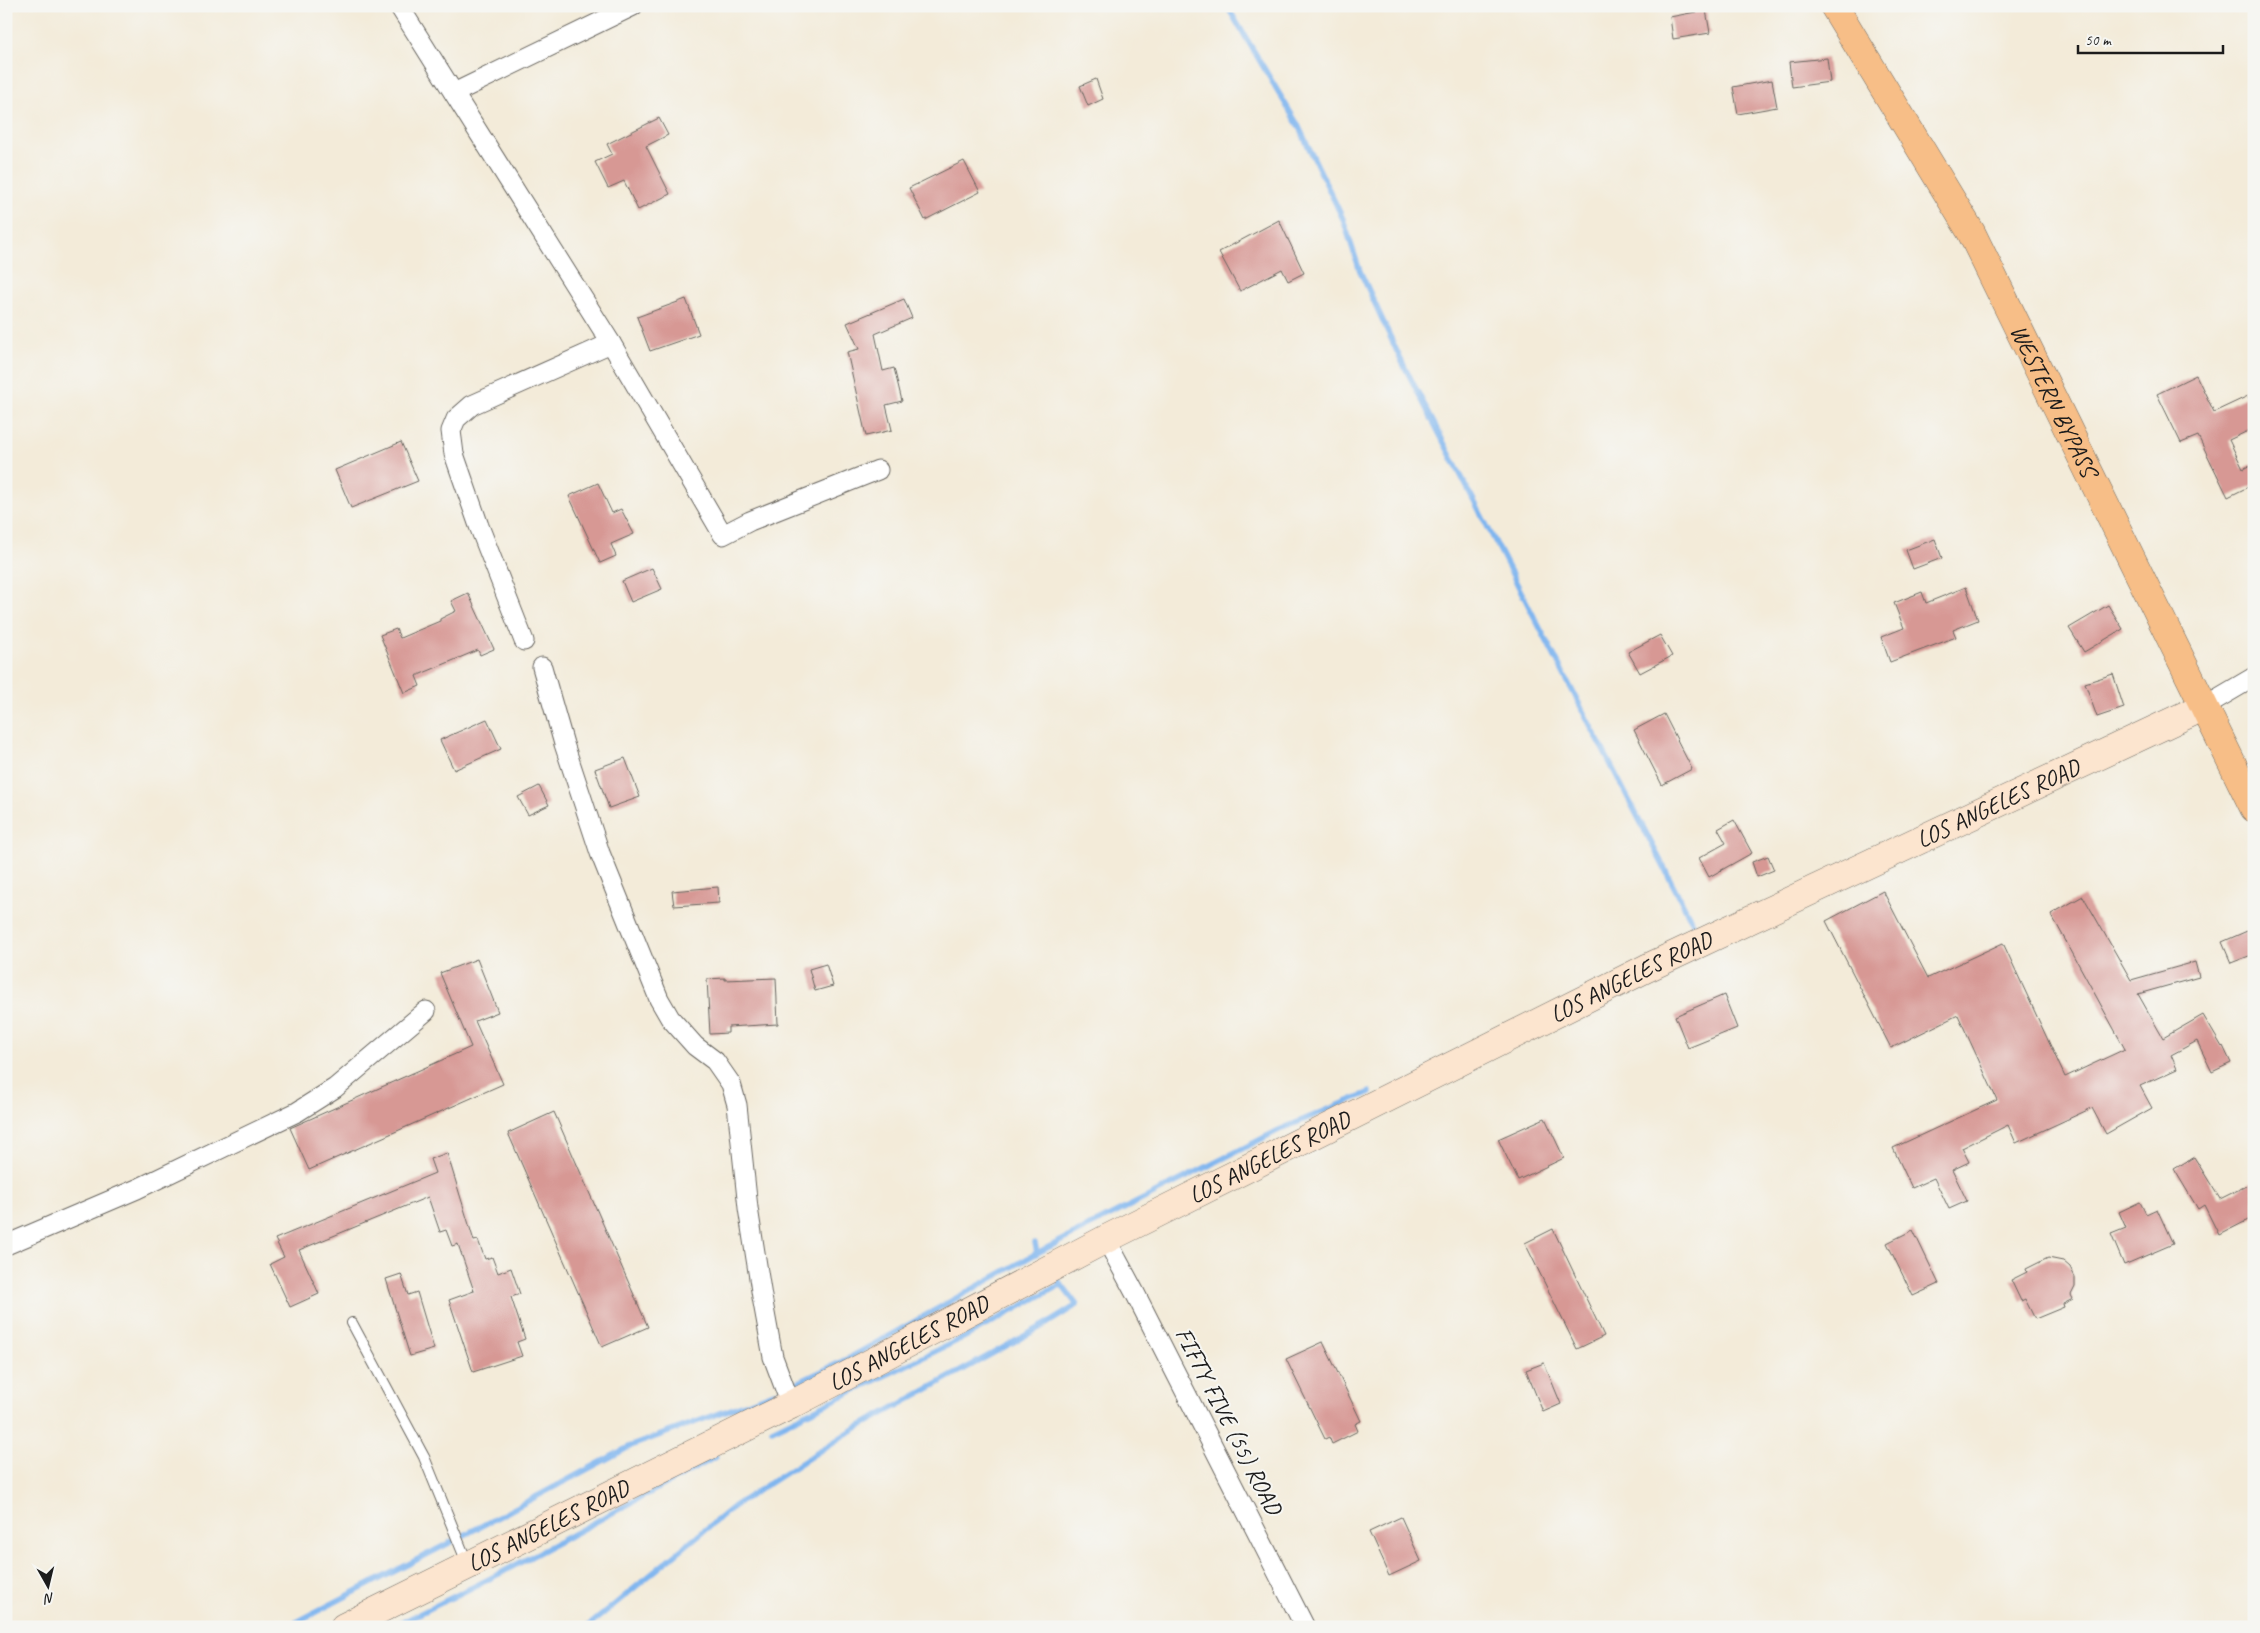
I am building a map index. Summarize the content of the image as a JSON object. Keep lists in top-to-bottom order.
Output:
{
  "streets": {
    "main road": ["WESTERN BYPASS", "LOS ANGELES ROAD"],
    "street": ["FIFTY FIVE (55) ROAD"]
  },
  "crossings": [
    ["WESTERN BYPASS", "LOS ANGELES ROAD"],
    ["LOS ANGELES ROAD", "FIFTY FIVE (55) ROAD"]
  ],
  "scale_bar": "50 m",
  "north": "bottom"
}
